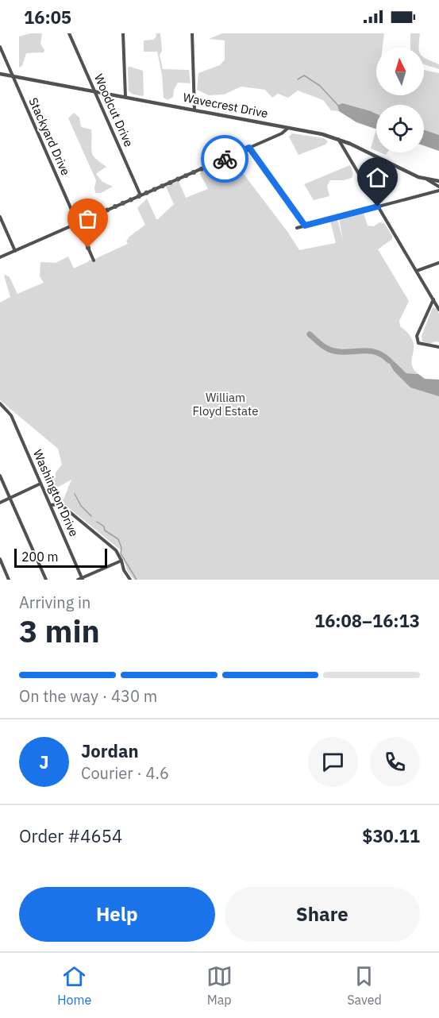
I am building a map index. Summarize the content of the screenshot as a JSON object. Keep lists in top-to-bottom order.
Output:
{
  "streets": {
    "street": [
      "Wavecrest Drive",
      "Woodcut Drive",
      "Stackyard Drive",
      "Washington Drive"
    ]
  },
  "crossings": [
    ["Wavecrest Drive", "Woodcut Drive"],
    ["Wavecrest Drive", "Stackyard Drive"]
  ],
  "parks": ["William Floyd Estate"],
  "scale_bar": "200 m",
  "north": "top",
  "page": {
    "status": "16:05",
    "scale": "200 m",
    "heading": ["3 min", "Arriving in", "16:08–16:13"],
    "panel": [
      "Jordan",
      "Courier · 4.6",
      "Order #4654",
      "$30.11"
    ],
    "bar": "On the way · 430 m",
    "round": "J",
    "buttons": ["Help", "Share"],
    "tabs": ["Home", "Map", "Saved"]
  }
}
